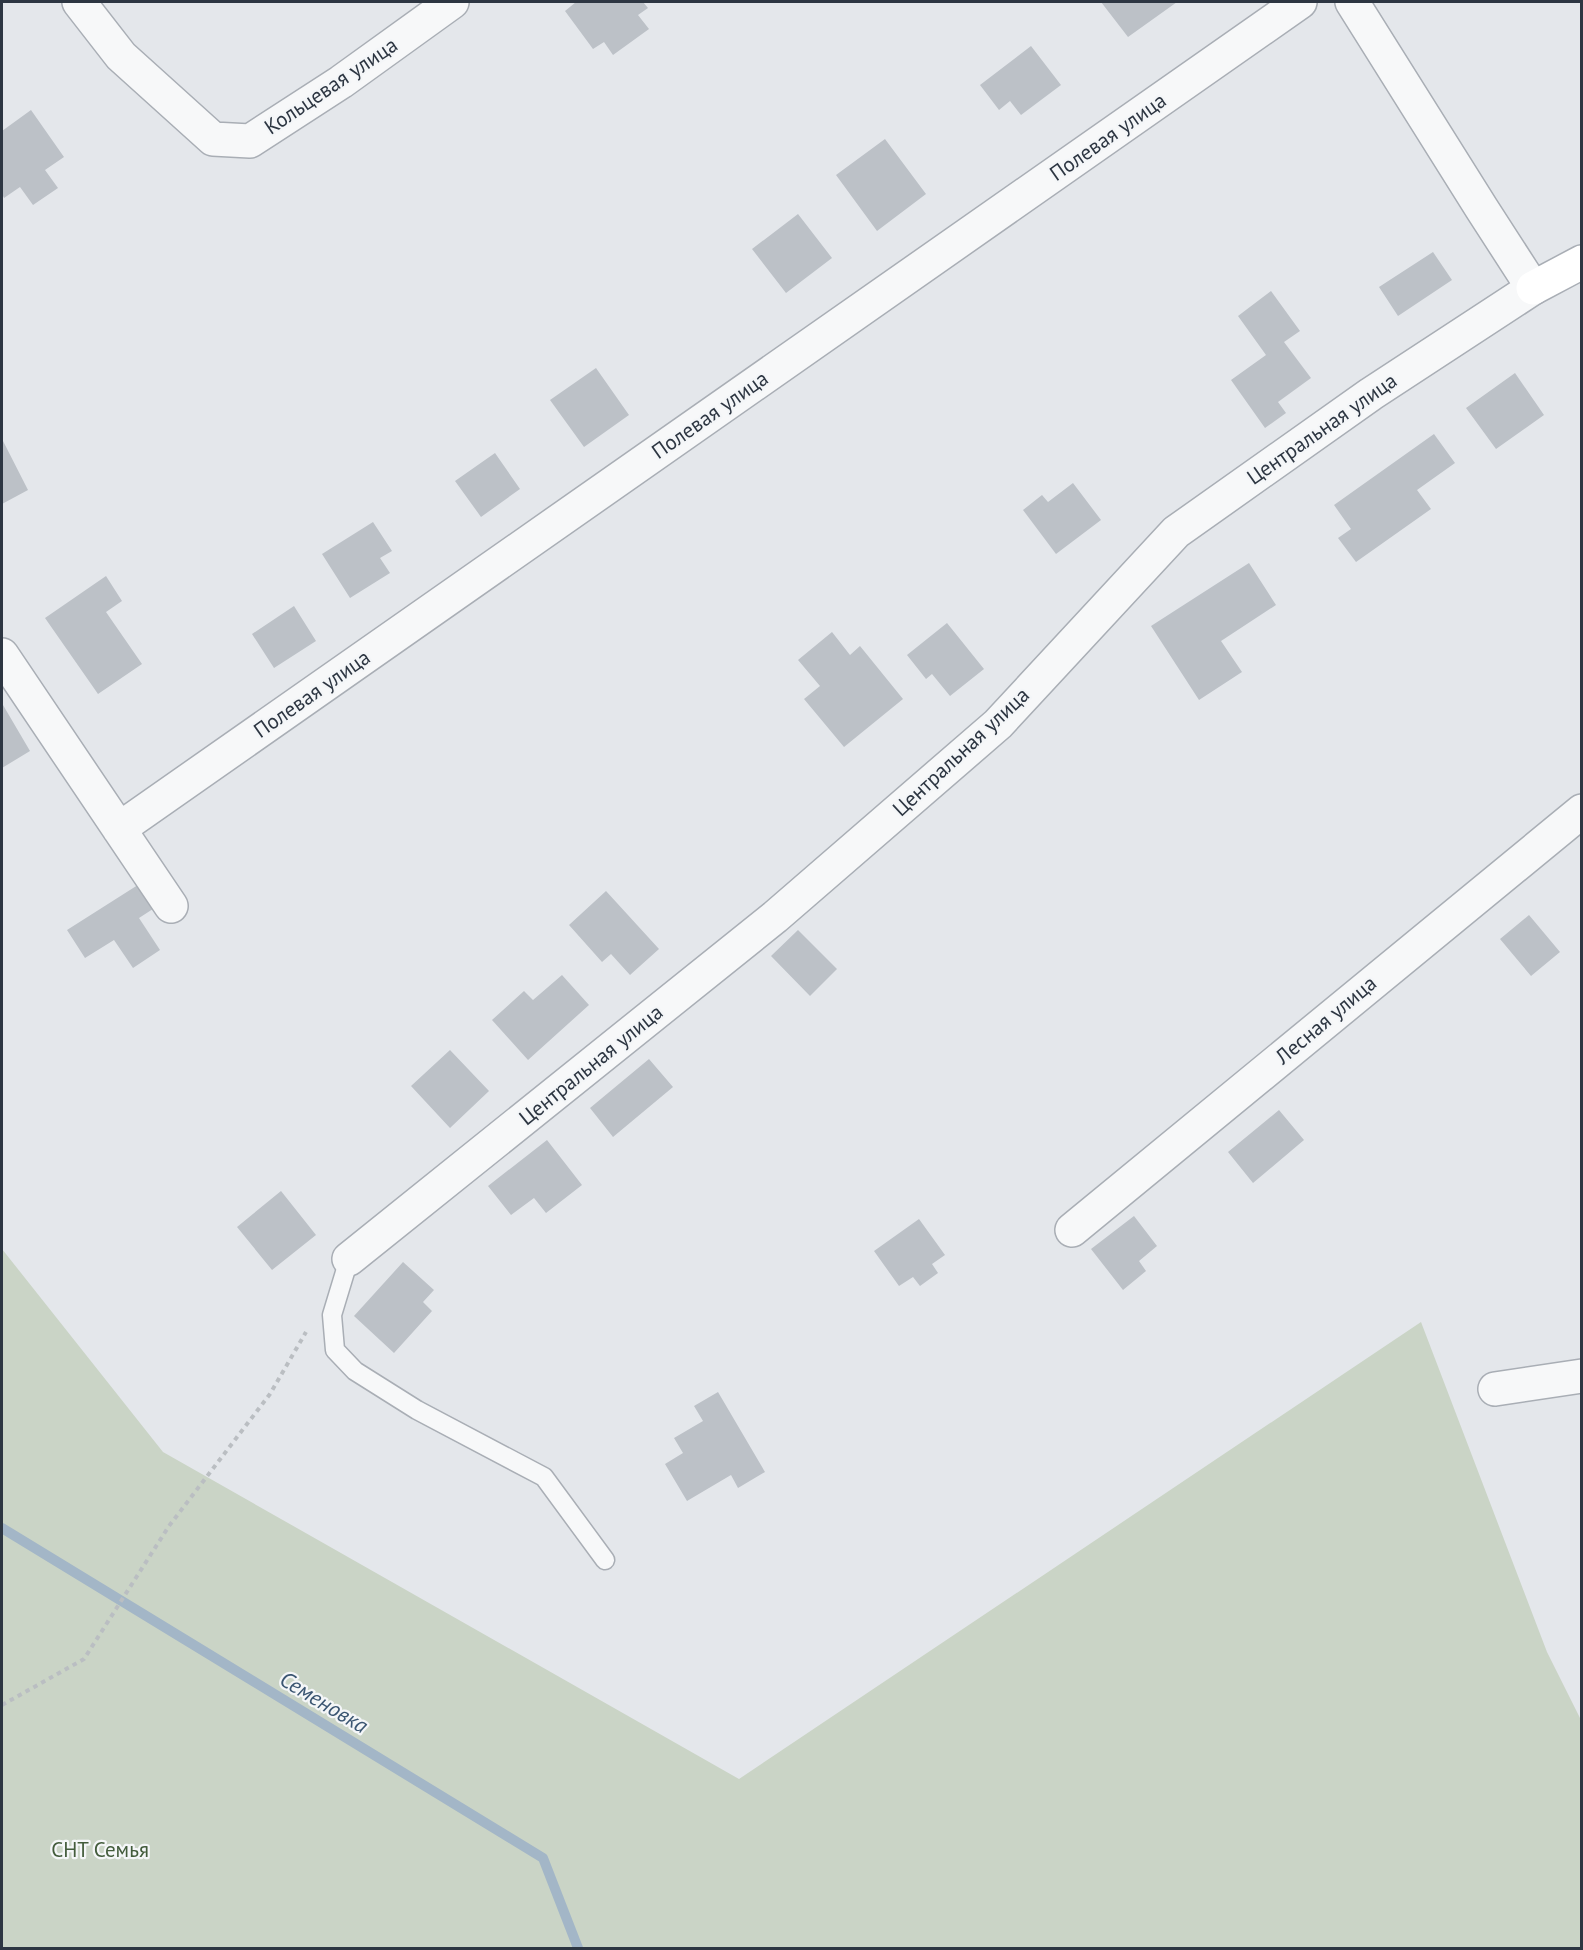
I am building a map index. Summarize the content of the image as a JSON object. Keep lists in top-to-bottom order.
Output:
{
  "streets": {
    "street": [
      "Кольцевая улица",
      "Полевая улица",
      "Центральная улица",
      "Лесная улица"
    ]
  },
  "water": ["Семеновка"],
  "parks": ["СНТ Семья"]
}
